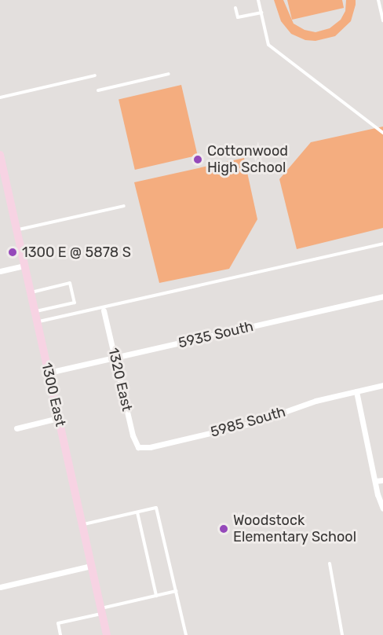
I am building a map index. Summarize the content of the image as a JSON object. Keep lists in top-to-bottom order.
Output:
{
  "streets": {
    "main road": ["1300 East"],
    "street": ["5935 South", "1320 East", "5985 South"]
  },
  "crossings": [
    ["5935 South", "1320 East"],
    ["5935 South", "1300 East"],
    ["1320 East", "5985 South"]
  ],
  "places": ["Cottonwood High School", "1300 E @ 5878 S", "Woodstock Elementary School"]
}
